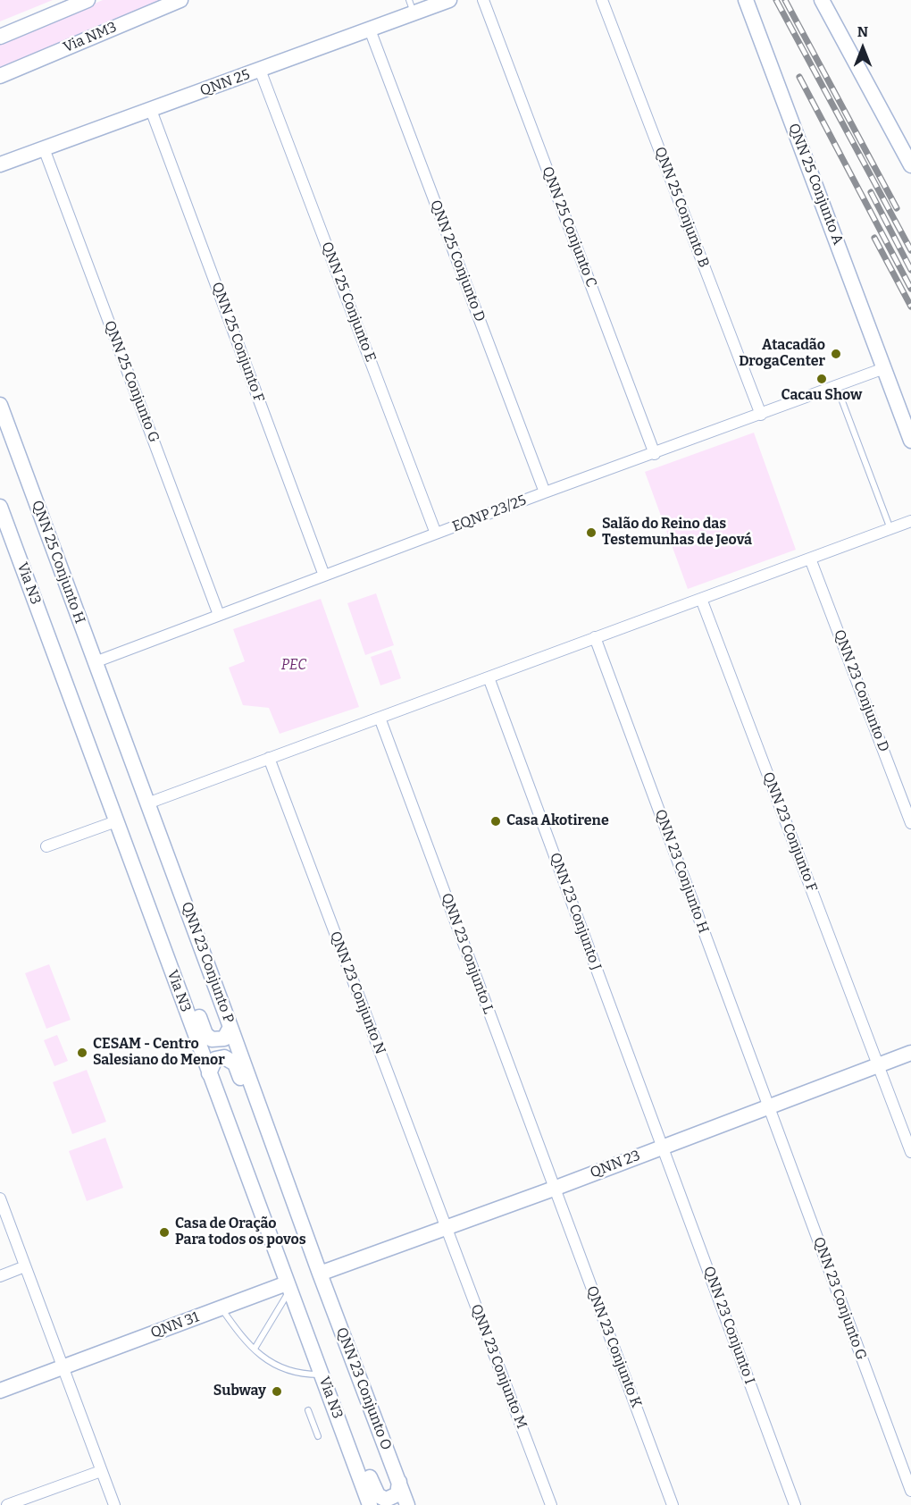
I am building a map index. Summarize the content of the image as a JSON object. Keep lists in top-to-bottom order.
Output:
{
  "streets": {
    "main road": [
      "Via NM3",
      "QNN 25",
      "QNN 25 Conjunto A",
      "QNN 25 Conjunto H",
      "Via N3",
      "QNN 23 Conjunto P",
      "QNN 23",
      "QNN 31",
      "QNN 23 Conjunto O"
    ],
    "street": [
      "QNN 25 Conjunto B",
      "QNN 25 Conjunto C",
      "QNN 25 Conjunto D",
      "QNN 25 Conjunto E",
      "QNN 25 Conjunto F",
      "QNN 25 Conjunto G",
      "EQNP 23/25",
      "QNN 23 Conjunto D",
      "QNN 23 Conjunto F",
      "QNN 23 Conjunto H",
      "QNN 23 Conjunto J",
      "QNN 23 Conjunto L",
      "QNN 23 Conjunto N",
      "QNN 23 Conjunto G",
      "QNN 23 Conjunto I",
      "QNN 23 Conjunto K",
      "QNN 23 Conjunto M"
    ]
  },
  "crossings": [
    ["QNN 25", "QNN 25 Conjunto D"],
    ["QNN 25", "QNN 25 Conjunto E"],
    ["QNN 25", "QNN 25 Conjunto F"],
    ["QNN 25", "QNN 25 Conjunto G"],
    ["QNN 25 Conjunto A", "EQNP 23/25"],
    ["QNN 25 Conjunto B", "EQNP 23/25"],
    ["QNN 25 Conjunto C", "EQNP 23/25"],
    ["QNN 25 Conjunto D", "EQNP 23/25"],
    ["QNN 25 Conjunto E", "EQNP 23/25"],
    ["QNN 25 Conjunto F", "EQNP 23/25"],
    ["QNN 25 Conjunto G", "EQNP 23/25"],
    ["EQNP 23/25", "QNN 25 Conjunto H"],
    ["Via N3", "QNN 31"],
    ["QNN 23 Conjunto F", "QNN 23"],
    ["QNN 23 Conjunto H", "QNN 23"],
    ["QNN 23 Conjunto H", "QNN 23 Conjunto G"],
    ["QNN 23 Conjunto J", "QNN 23"],
    ["QNN 23 Conjunto J", "QNN 23 Conjunto I"],
    ["QNN 23 Conjunto L", "QNN 23"],
    ["QNN 23 Conjunto L", "QNN 23 Conjunto K"],
    ["QNN 23 Conjunto P", "QNN 23"],
    ["QNN 23 Conjunto P", "QNN 23 Conjunto O"],
    ["QNN 23 Conjunto N", "QNN 23"],
    ["QNN 23 Conjunto N", "QNN 23 Conjunto M"],
    ["QNN 23", "QNN 23 Conjunto G"],
    ["QNN 23", "QNN 23 Conjunto I"],
    ["QNN 23", "QNN 23 Conjunto K"],
    ["QNN 23", "QNN 23 Conjunto M"],
    ["QNN 23", "QNN 23 Conjunto O"]
  ],
  "parks": ["PEC"],
  "places": [
    "Atacadão DrogaCenter",
    "Cacau Show",
    "Salão do Reino das Testemunhas de Jeová",
    "Casa Akotirene",
    "CESAM - Centro Salesiano do Menor",
    "Casa de Oração Para todos os povos",
    "Subway"
  ],
  "north": "top"
}
